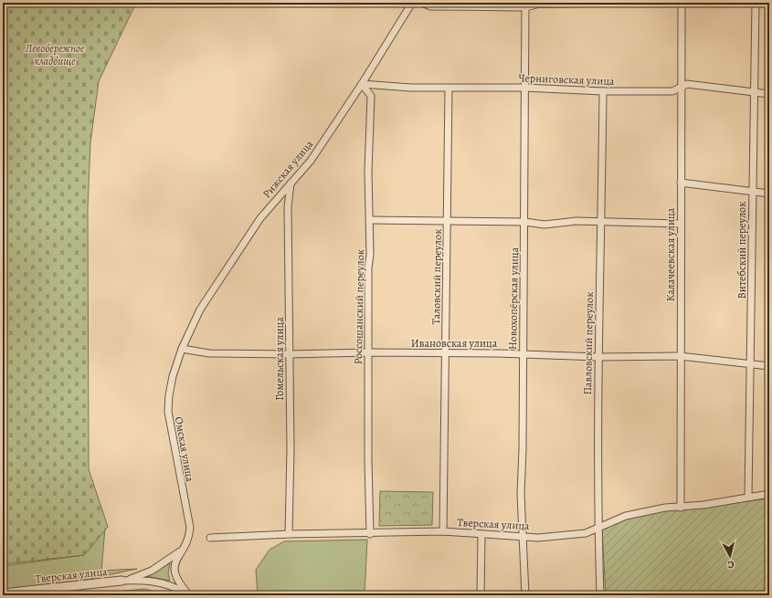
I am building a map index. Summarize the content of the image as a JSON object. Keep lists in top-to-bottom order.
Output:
{
  "streets": {
    "street": [
      "Черниговская улица",
      "Рижская улица",
      "Витебский переулок",
      "Калачеевская улица",
      "Таловский переулок",
      "Новохопёрская улица",
      "Россошанский переулок",
      "Ивановская улица",
      "Павловский переулок",
      "Гомельская улица",
      "Омская улица",
      "Тверская улица"
    ]
  },
  "crossings": [
    ["Черниговская улица", "Рижская улица"],
    ["Черниговская улица", "Витебский переулок"],
    ["Черниговская улица", "Калачеевская улица"],
    ["Черниговская улица", "Таловский переулок"],
    ["Черниговская улица", "Новохопёрская улица"],
    ["Черниговская улица", "Россошанский переулок"],
    ["Черниговская улица", "Павловский переулок"],
    ["Рижская улица", "Россошанский переулок"],
    ["Рижская улица", "Ивановская улица"],
    ["Рижская улица", "Гомельская улица"],
    ["Рижская улица", "Омская улица"],
    ["Витебский переулок", "Ивановская улица"],
    ["Витебский переулок", "Тверская улица"],
    ["Калачеевская улица", "Ивановская улица"],
    ["Калачеевская улица", "Тверская улица"],
    ["Таловский переулок", "Ивановская улица"],
    ["Таловский переулок", "Тверская улица"],
    ["Новохопёрская улица", "Ивановская улица"],
    ["Новохопёрская улица", "Тверская улица"],
    ["Россошанский переулок", "Ивановская улица"],
    ["Россошанский переулок", "Тверская улица"],
    ["Ивановская улица", "Павловский переулок"],
    ["Ивановская улица", "Гомельская улица"],
    ["Ивановская улица", "Омская улица"],
    ["Павловский переулок", "Тверская улица"],
    ["Гомельская улица", "Тверская улица"]
  ],
  "parks": ["Левобережное кладбище"],
  "north": "bottom"
}
